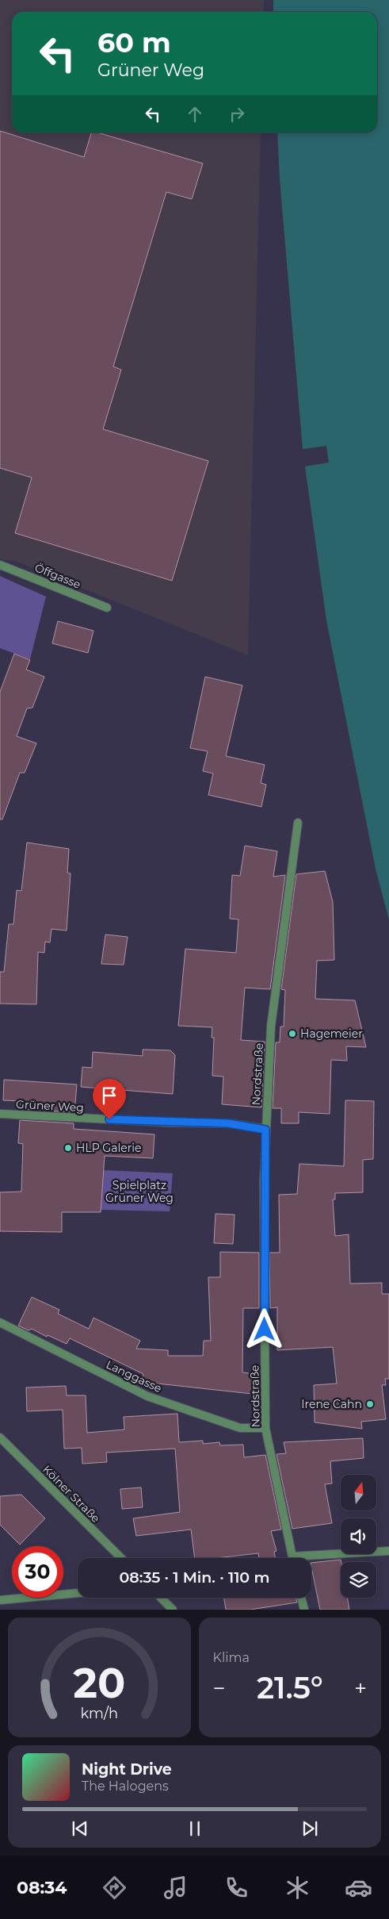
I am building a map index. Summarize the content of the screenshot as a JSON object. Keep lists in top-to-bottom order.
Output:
{
  "streets": {
    "street": [
      "Öffgasse",
      "Nordstraße",
      "Grüner Weg",
      "Langgasse",
      "Kölner Straße"
    ]
  },
  "crossings": [
    ["Nordstraße", "Grüner Weg"],
    ["Nordstraße", "Langgasse"]
  ],
  "parks": ["Spielplatz Grüner Weg"],
  "places": ["Hagemeier", "HLP Galerie", "Irene Cahn"],
  "north": "top",
  "page": {
    "turn": ["60 m", "Grüner Weg"],
    "limit": "30",
    "trip": "08:35 · 1 Min. · 110 m",
    "tile": "Klima",
    "heat": ["−", "21.5°", "+"],
    "song": ["Night Drive", "The Halogens"],
    "tabs": "08:34",
    "gauge": ["20", "km/h"]
  }
}
